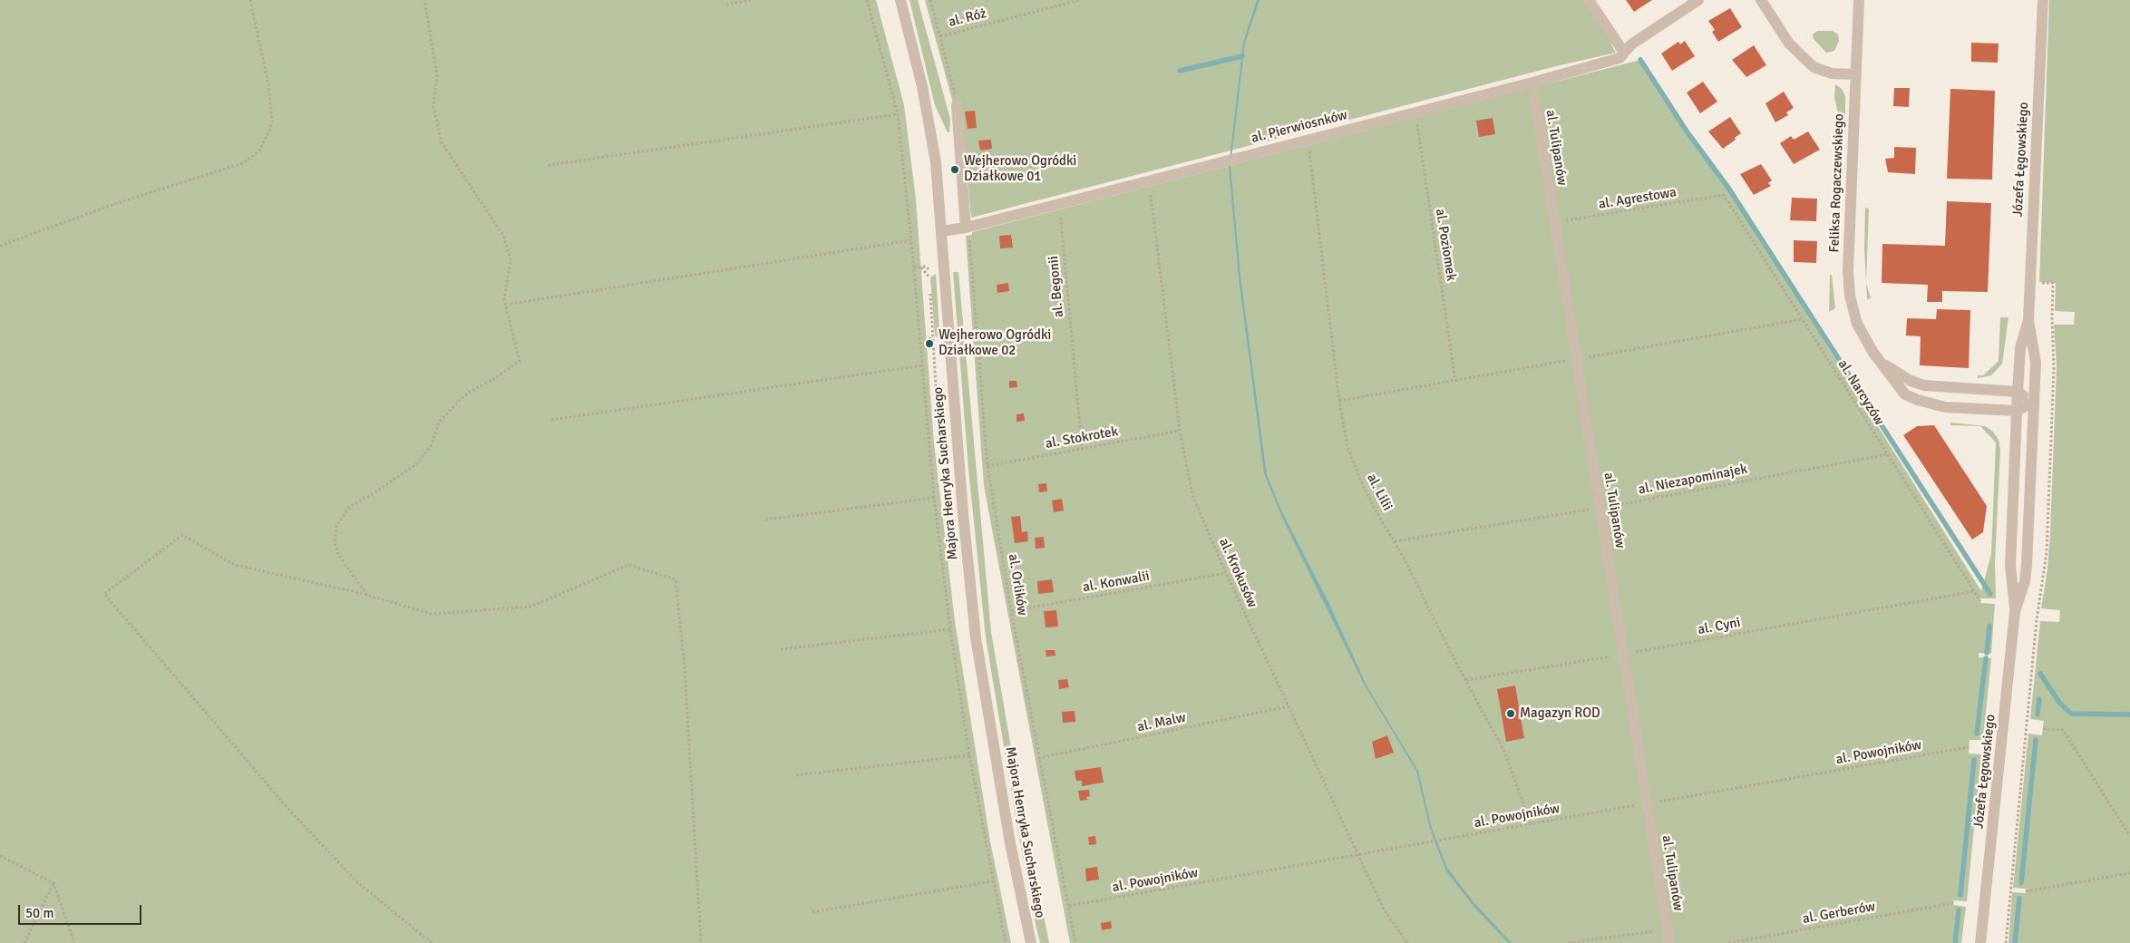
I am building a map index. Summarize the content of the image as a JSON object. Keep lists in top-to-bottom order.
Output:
{
  "streets": {
    "street": [
      "al. Pierwiosnków",
      "Józefa Łęgowskiego",
      "Feliksa Rogaczewskiego",
      "Majora Henryka Sucharskiego"
    ],
    "lane": ["al. Tulipanów"],
    "path": [
      "al. Róż",
      "al. Agrestowa",
      "al. Poziomek",
      "al. Begonii",
      "al. Narcyzów",
      "al. Stokrotek",
      "al. Niezapominajek",
      "al. Lilii",
      "al. Krokusów",
      "al. Konwalii",
      "al. Orlików",
      "al. Cyni",
      "al. Malw",
      "al. Powojników",
      "al. Gerberów"
    ]
  },
  "crossings": [
    ["al. Pierwiosnków", "al. Tulipanów"],
    ["al. Pierwiosnków", "al. Poziomek"],
    ["al. Pierwiosnków", "al. Begonii"],
    ["al. Pierwiosnków", "Majora Henryka Sucharskiego"],
    ["al. Pierwiosnków", "al. Lilii"],
    ["al. Pierwiosnków", "al. Krokusów"],
    ["al. Pierwiosnków", "al. Orlików"],
    ["al. Tulipanów", "al. Agrestowa"],
    ["al. Tulipanów", "al. Niezapominajek"],
    ["al. Tulipanów", "al. Cyni"],
    ["al. Tulipanów", "al. Powojników"],
    ["Józefa Łęgowskiego", "Feliksa Rogaczewskiego"],
    ["al. Agrestowa", "al. Narcyzów"],
    ["al. Begonii", "al. Stokrotek"],
    ["al. Narcyzów", "al. Niezapominajek"],
    ["al. Narcyzów", "al. Cyni"],
    ["al. Stokrotek", "al. Krokusów"],
    ["al. Stokrotek", "al. Orlików"],
    ["al. Niezapominajek", "al. Lilii"],
    ["al. Lilii", "al. Cyni"],
    ["al. Lilii", "al. Powojników"],
    ["al. Krokusów", "al. Konwalii"],
    ["al. Krokusów", "al. Malw"],
    ["al. Krokusów", "al. Powojników"],
    ["al. Konwalii", "al. Orlików"],
    ["al. Orlików", "al. Malw"],
    ["al. Orlików", "al. Powojników"]
  ],
  "places": ["Wejherowo Ogródki Działkowe 01", "Wejherowo Ogródki Działkowe 02", "Magazyn ROD"],
  "scale_bar": "50 m"
}
